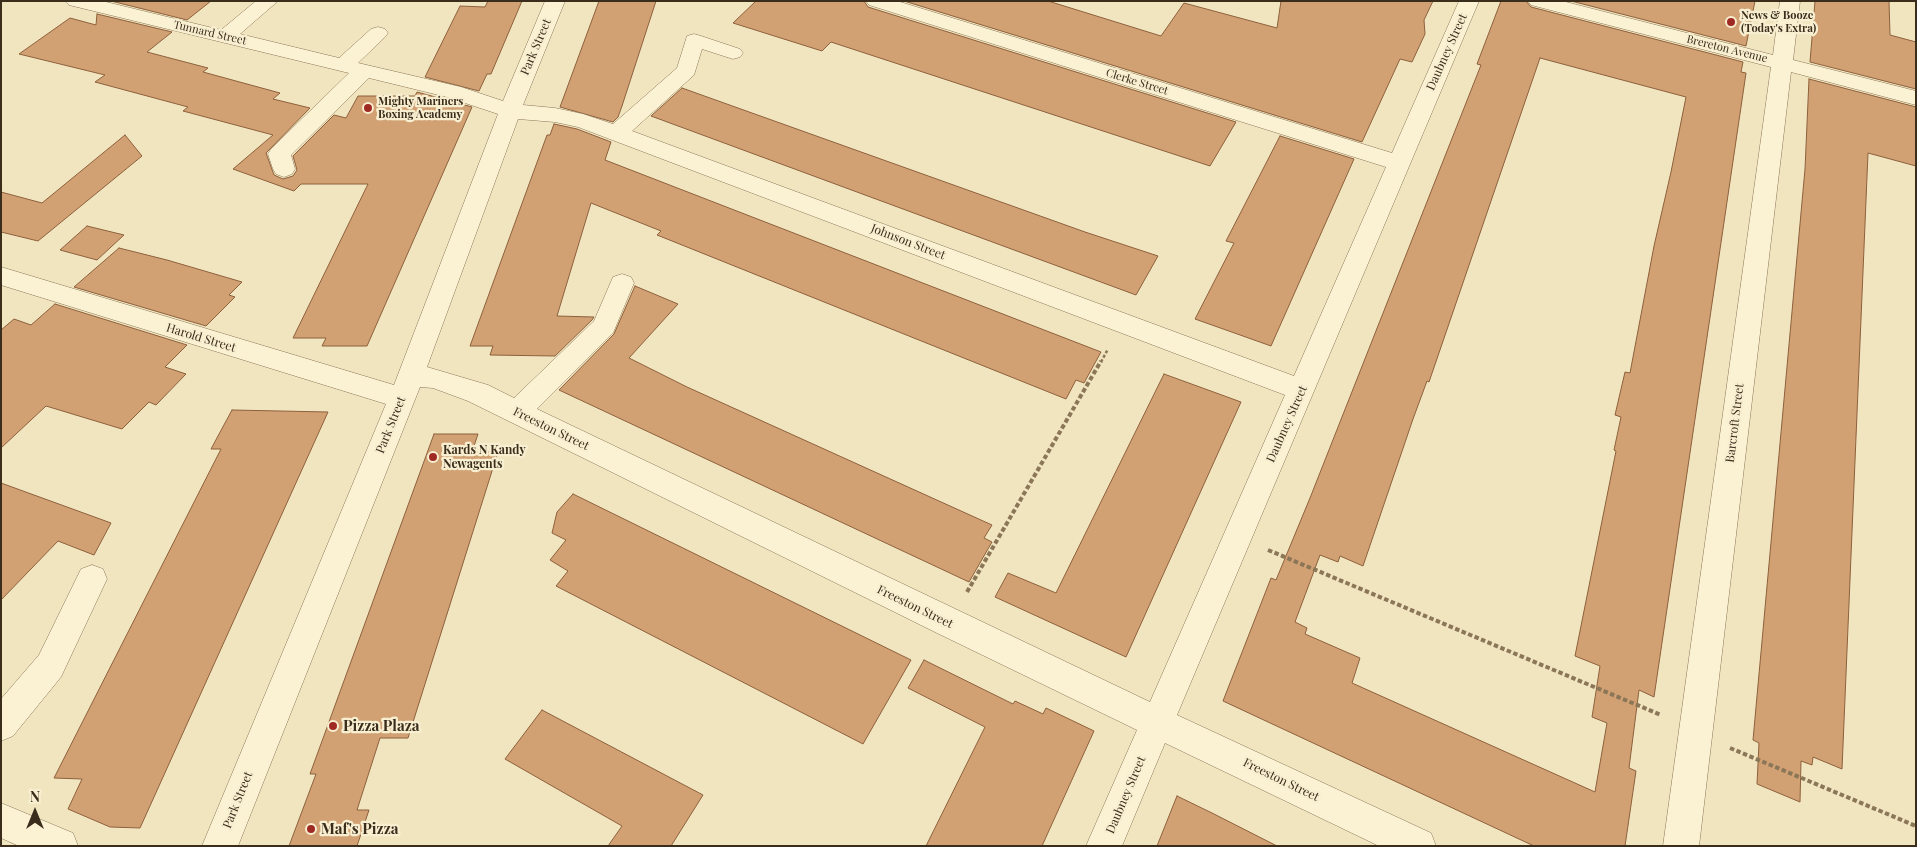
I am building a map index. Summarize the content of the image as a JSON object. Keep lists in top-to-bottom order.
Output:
{
  "streets": {
    "street": [
      "Tunnard Street",
      "Park Street",
      "Brereton Avenue",
      "Daubney Street",
      "Clerke Street",
      "Johnson Street",
      "Harold Street",
      "Barcroft Street",
      "Freeston Street"
    ]
  },
  "crossings": [
    ["Tunnard Street", "Park Street"],
    ["Tunnard Street", "Johnson Street"],
    ["Park Street", "Johnson Street"],
    ["Park Street", "Harold Street"],
    ["Park Street", "Freeston Street"],
    ["Brereton Avenue", "Barcroft Street"],
    ["Daubney Street", "Clerke Street"],
    ["Daubney Street", "Johnson Street"],
    ["Daubney Street", "Freeston Street"],
    ["Harold Street", "Freeston Street"]
  ],
  "places": [
    "News & Booze (Today's Extra)",
    "Mighty Mariners Boxing Academy",
    "Kards N Kandy Newagents",
    "Pizza Plaza",
    "Maf's Pizza"
  ],
  "north": "top"
}
